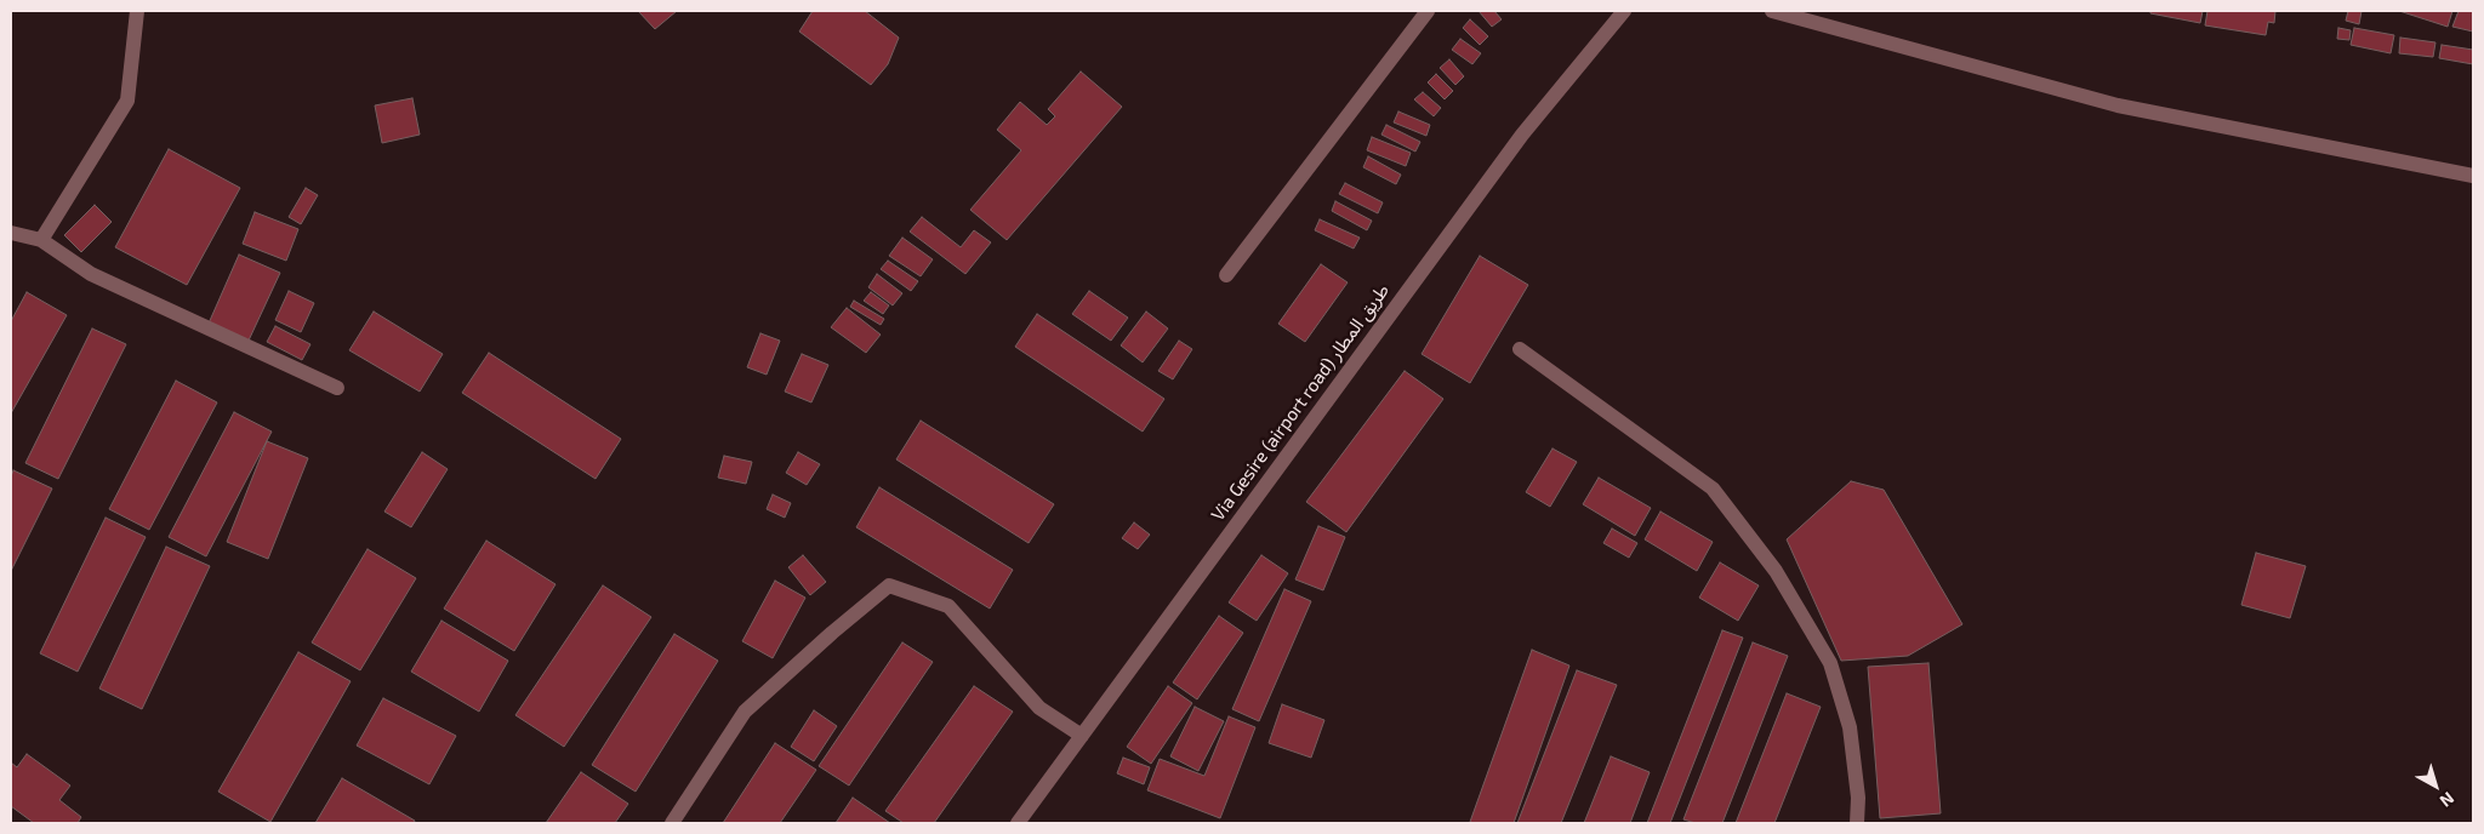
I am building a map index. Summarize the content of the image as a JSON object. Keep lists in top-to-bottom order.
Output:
{
  "streets": {
    "street": ["Via Gesire (airport road) طريق المطار"]
  },
  "north": "bottom right"
}
